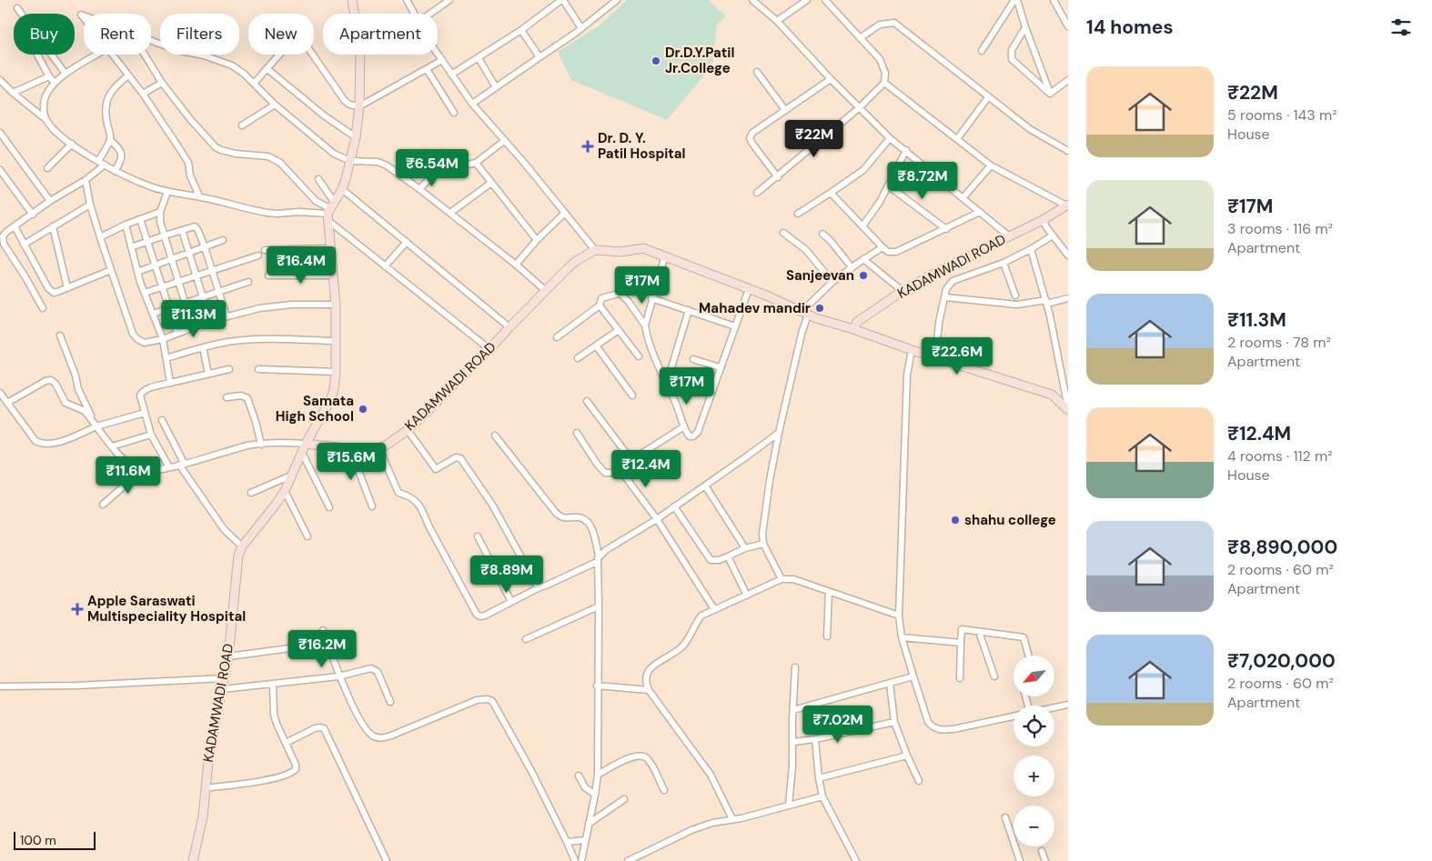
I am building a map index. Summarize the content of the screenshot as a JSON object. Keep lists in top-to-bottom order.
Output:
{
  "streets": {
    "street": ["KADAMWADI ROAD"]
  },
  "places": {
    "other": [
      "Dr.D.Y.Patil Jr.College",
      "Sanjeevan",
      "Mahadev mandir",
      "Samata High School",
      "shahu college"
    ],
    "health": ["Dr. D. Y. Patil Hospital", "Apple Saraswati Multispeciality Hospital"]
  },
  "scale_bar": "100 m",
  "north": "bottom left",
  "page": {
    "heading": "14 homes",
    "chip": [
      "Buy",
      "Rent",
      "Filters",
      "New",
      "Apartment"
    ],
    "list": [
      {
        "name": "₹22M",
        "note": "5 rooms · 143 m² · House"
      },
      {
        "name": "₹17M",
        "note": "3 rooms · 116 m² · Apartment"
      },
      {
        "name": "₹11.3M",
        "note": "2 rooms · 78 m² · Apartment"
      },
      {
        "name": "₹12.4M",
        "note": "4 rooms · 112 m² · House"
      },
      {
        "name": "₹8,890,000",
        "note": "2 rooms · 60 m² · Apartment"
      },
      {
        "name": "₹7,020,000",
        "note": "2 rooms · 60 m² · Apartment"
      }
    ],
    "price": [
      "₹22M",
      "₹6.54M",
      "₹8.72M",
      "₹16.4M",
      "₹17M",
      "₹11.3M",
      "₹22.6M",
      "₹17M",
      "₹15.6M",
      "₹12.4M",
      "₹11.6M",
      "₹8.89M",
      "₹16.2M",
      "₹7.02M"
    ],
    "map_buttons": ["+", "−"],
    "scale": "100 m"
  }
}
